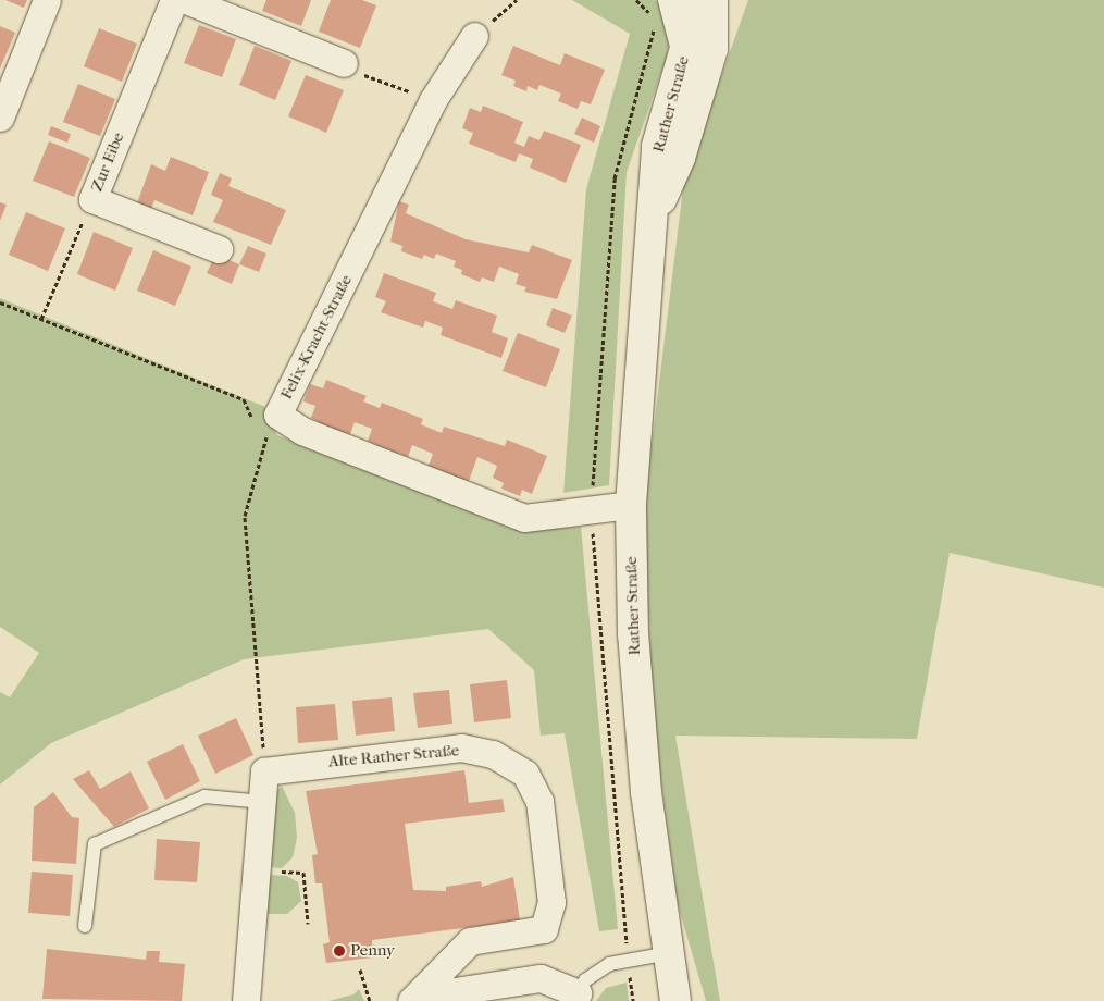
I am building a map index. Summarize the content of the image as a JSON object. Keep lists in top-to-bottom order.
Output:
{
  "streets": {
    "main road": ["Rather Straße"],
    "street": ["Zur Eibe", "Felix-Kracht-Straße", "Alte Rather Straße"]
  },
  "crossings": [
    ["Rather Straße", "Felix-Kracht-Straße"]
  ],
  "places": ["Penny"]
}
